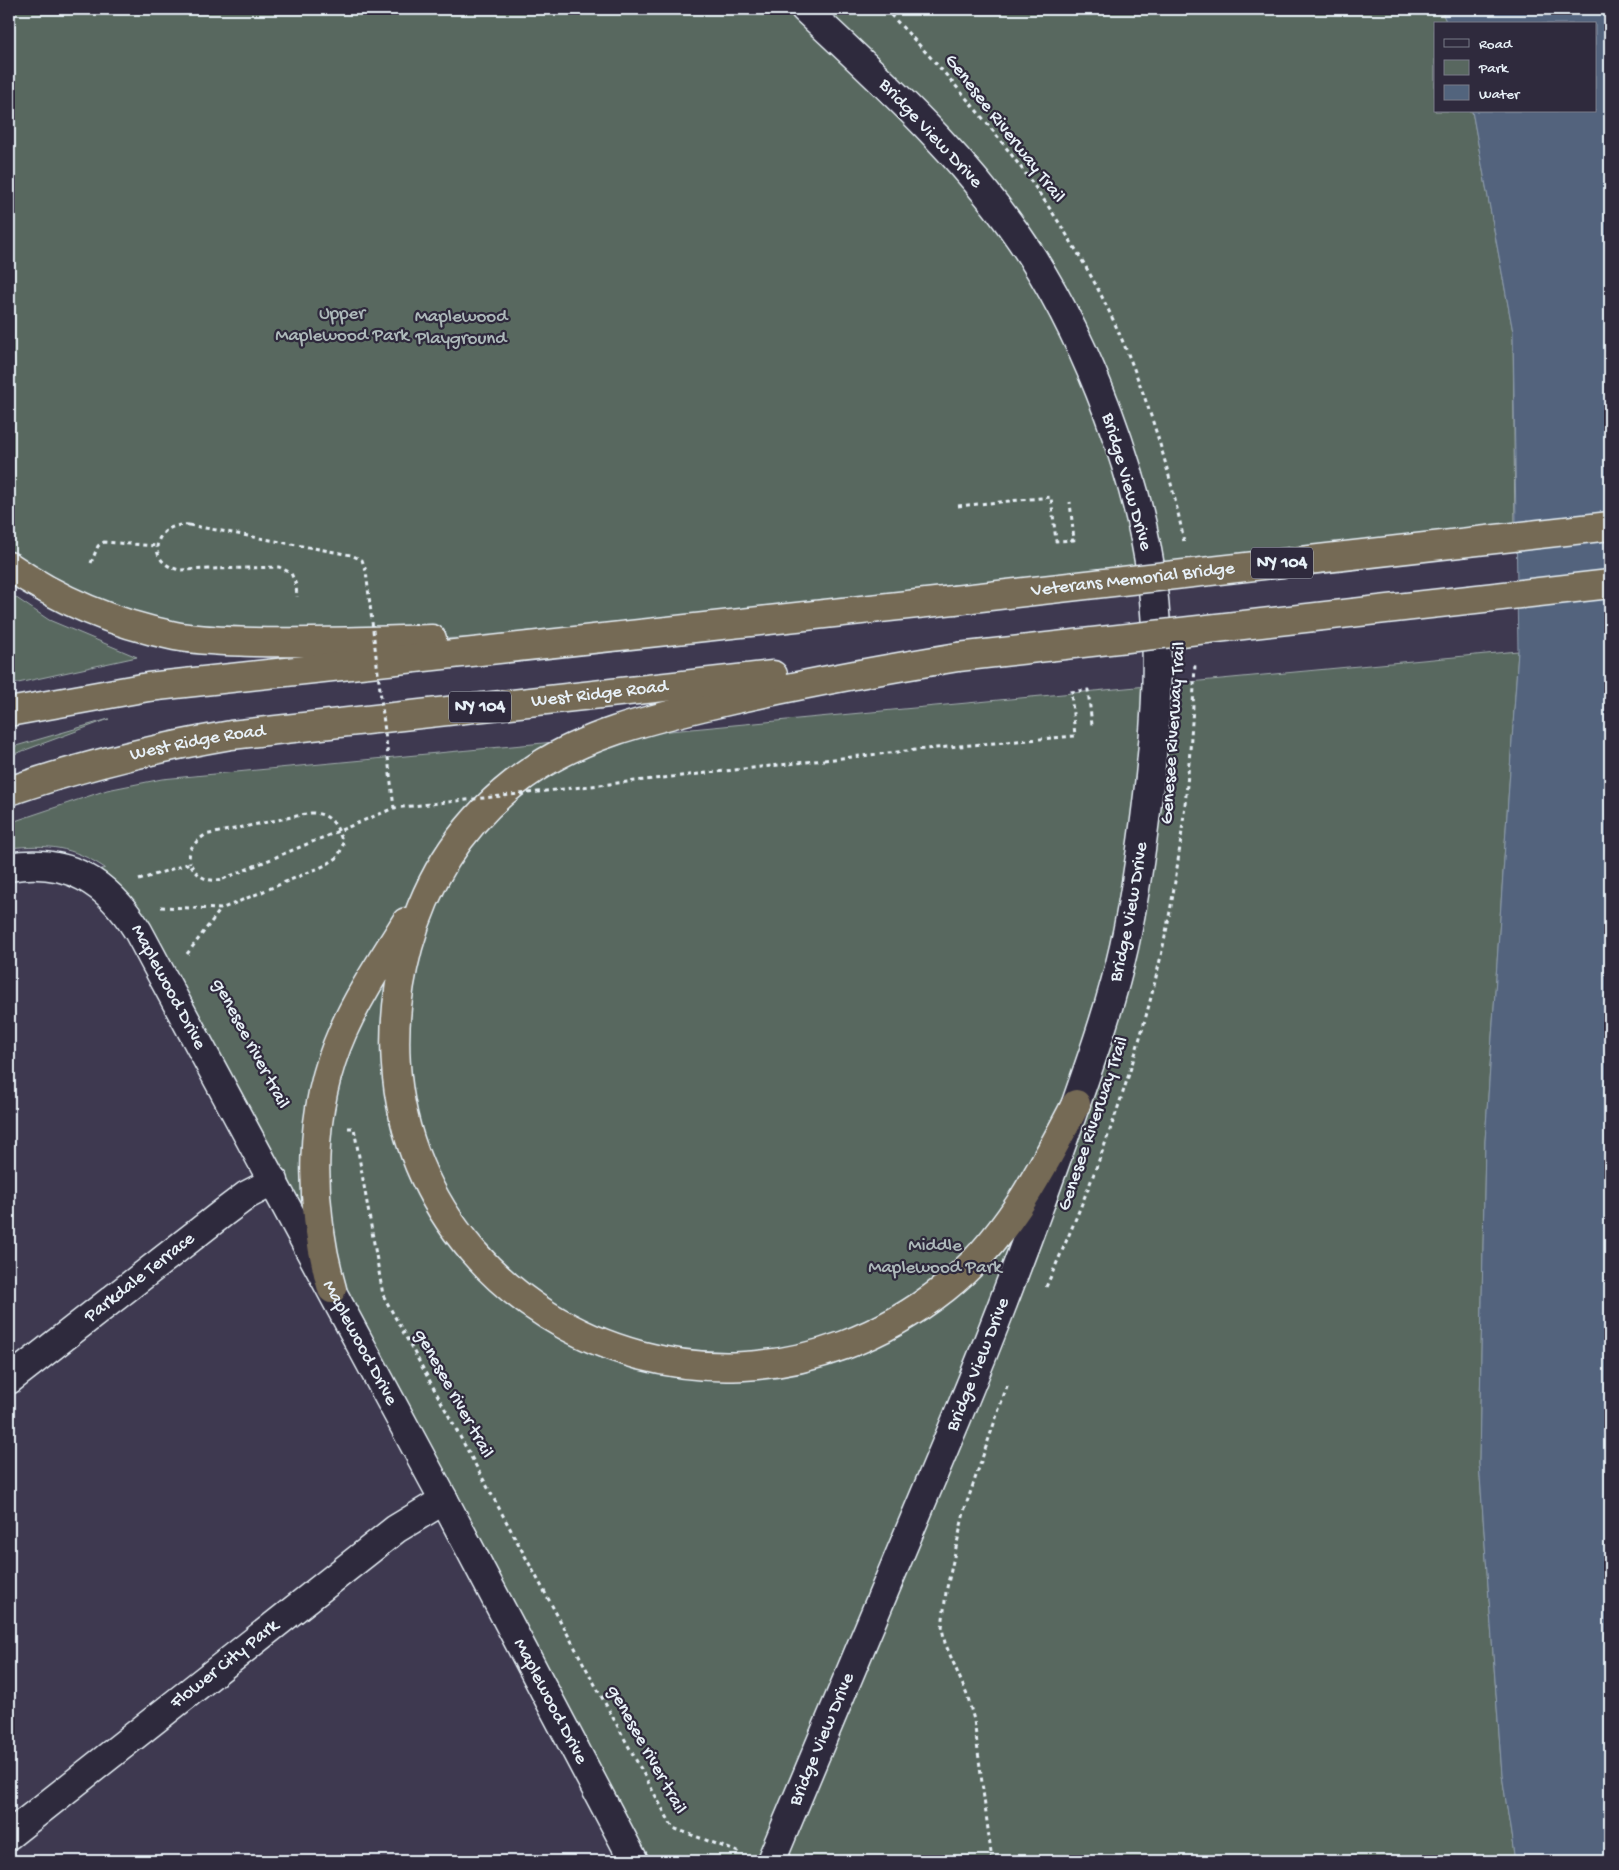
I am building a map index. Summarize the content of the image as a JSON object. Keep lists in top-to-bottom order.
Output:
{
  "streets": {
    "highway": ["NY 104", "Veterans Memorial Bridge", "West Ridge Road"],
    "street": [
      "Bridge View Drive",
      "Maplewood Drive",
      "Parkdale Terrace",
      "Flower City Park"
    ],
    "path": ["Genesee Riverway Trail", "genesee river trail"]
  },
  "crossings": [
    ["NY 104", "Veterans Memorial Bridge"],
    ["NY 104", "West Ridge Road"],
    ["Maplewood Drive", "Parkdale Terrace"],
    ["Maplewood Drive", "Flower City Park"]
  ],
  "parks": ["Upper Maplewood Park", "Maplewood Playground", "Middle Maplewood Park"],
  "legend": ["Road", "Park", "Water"]
}
